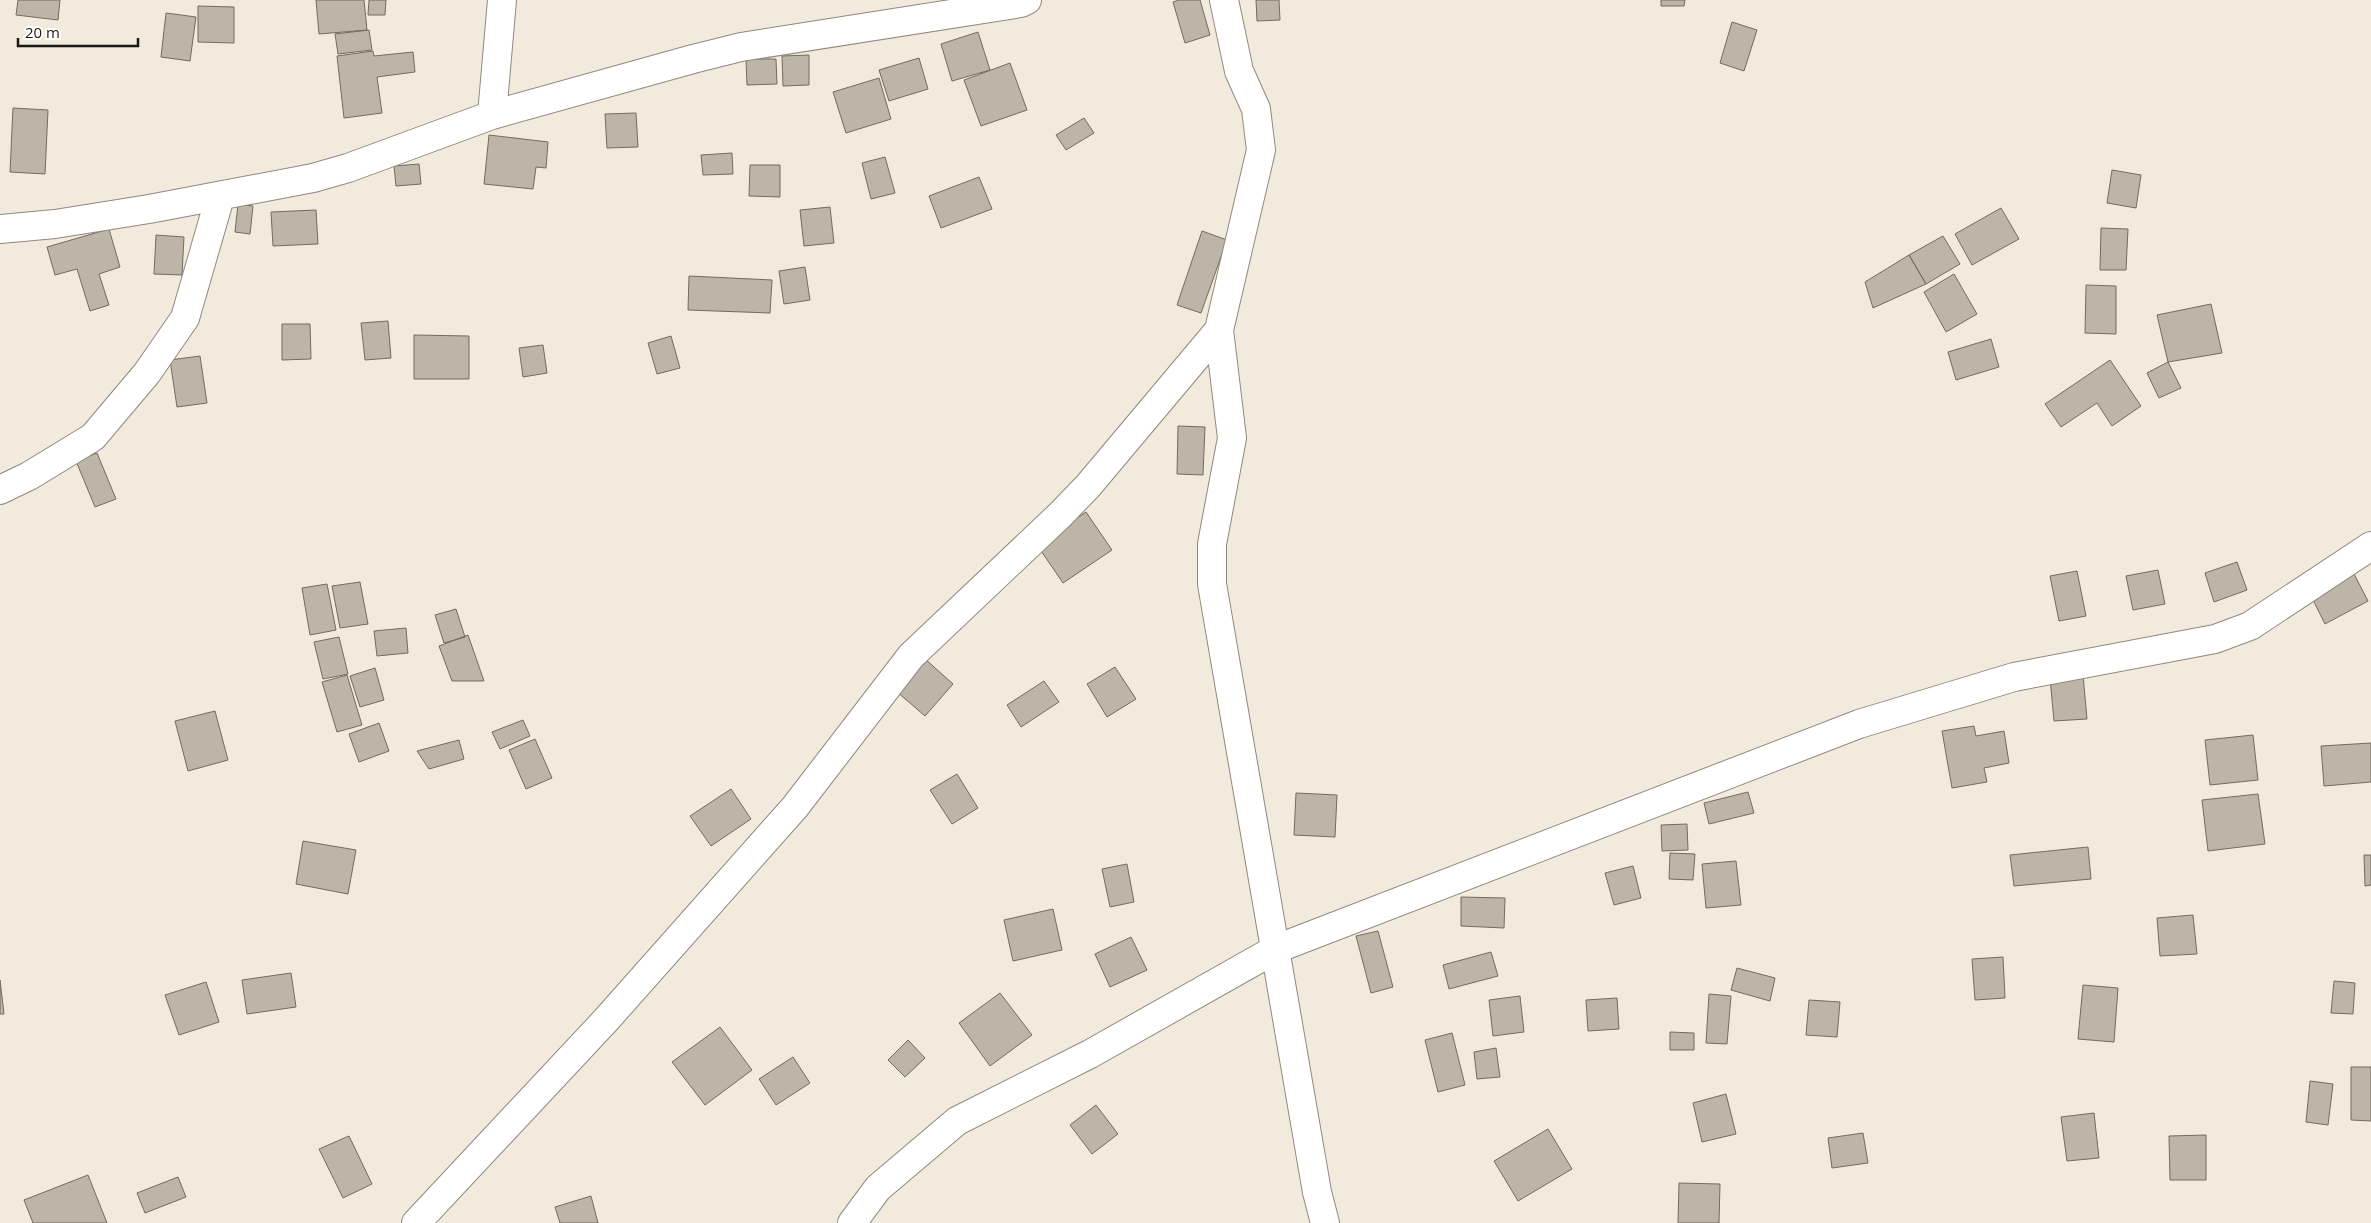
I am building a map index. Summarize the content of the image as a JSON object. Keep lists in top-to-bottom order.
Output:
{
  "scale_bar": "20 m"
}
